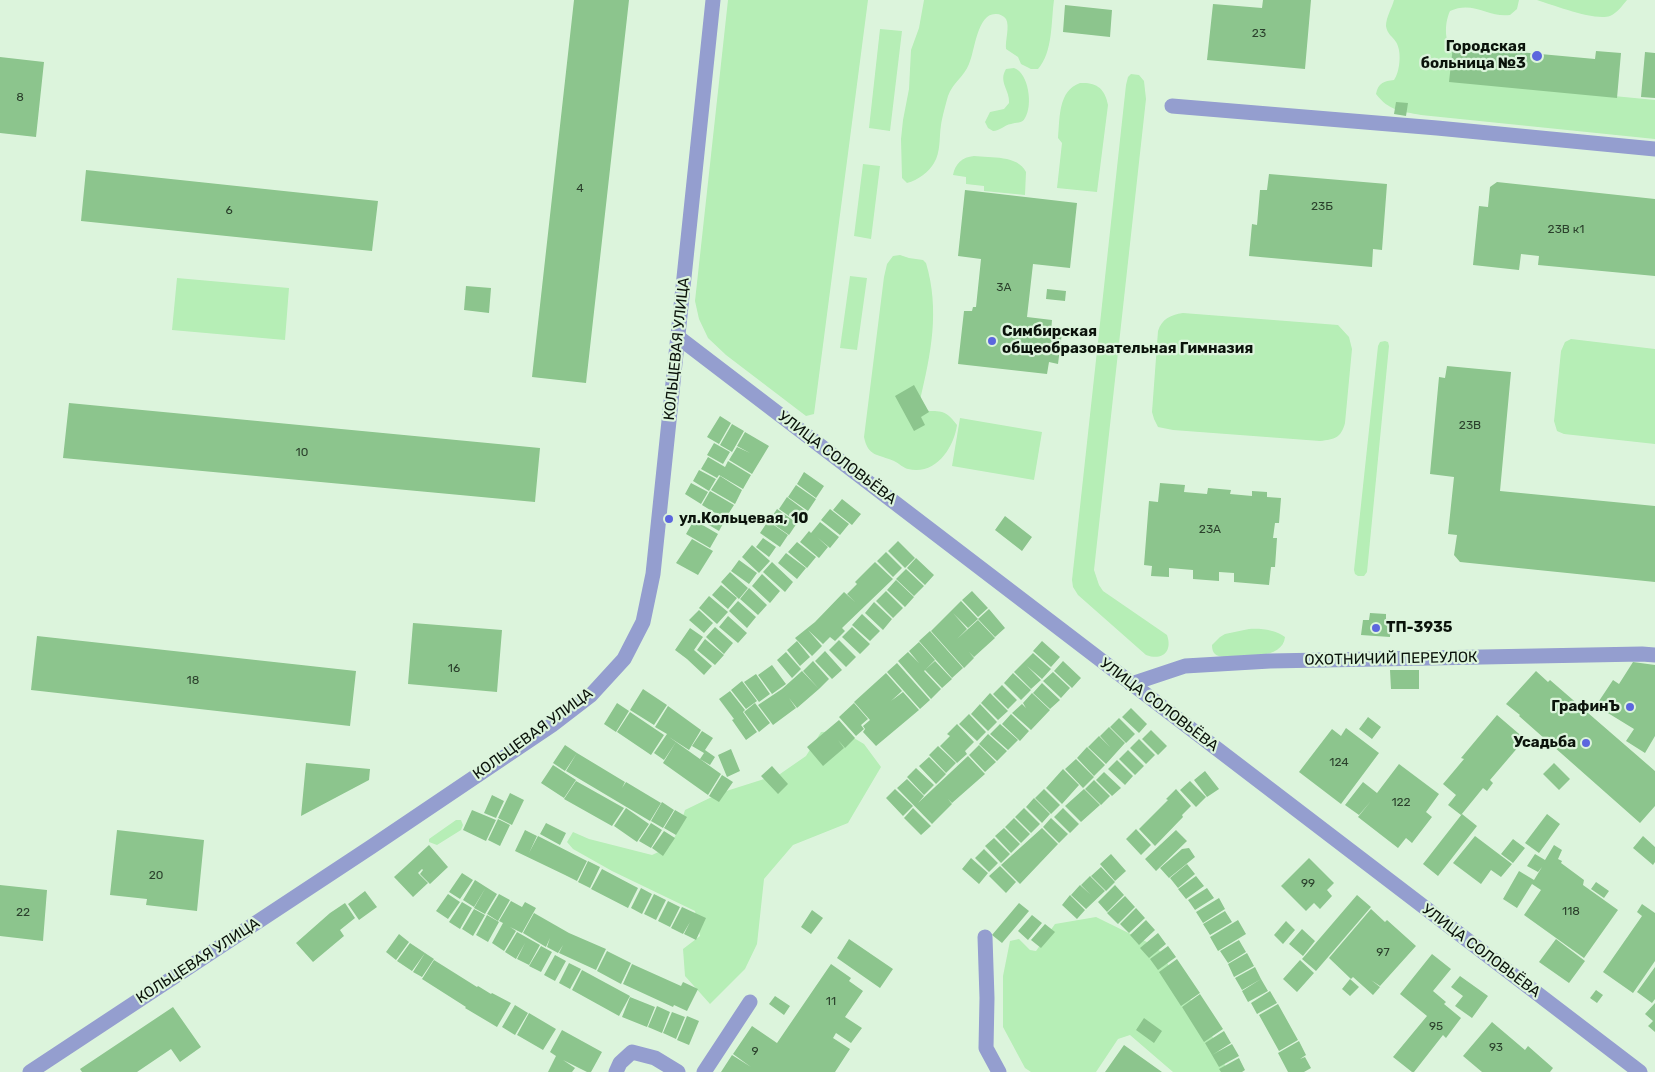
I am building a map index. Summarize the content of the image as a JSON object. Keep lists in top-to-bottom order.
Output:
{
  "streets": {
    "street": ["КОЛЬЦЕВАЯ УЛИЦА", "УЛИЦА СОЛОВЬЁВА", "ОХОТНИЧИЙ ПЕРЕУЛОК"]
  },
  "crossings": [
    ["КОЛЬЦЕВАЯ УЛИЦА", "УЛИЦА СОЛОВЬЁВА"],
    ["УЛИЦА СОЛОВЬЁВА", "ОХОТНИЧИЙ ПЕРЕУЛОК"]
  ],
  "places": [
    "Городская больница №3",
    "Симбирская общеобразовательная Гимназия",
    "ул.Кольцевая, 10",
    "ТП-3935",
    "ГрафинЪ",
    "Усадьба"
  ],
  "house_numbers": [
    "23",
    "8",
    "4",
    "23Б",
    "6",
    "23В к1",
    "3А",
    "23В",
    "10",
    "23А",
    "16",
    "18",
    "124",
    "122",
    "20",
    "99",
    "118",
    "22",
    "97",
    "11",
    "95",
    "93",
    "9"
  ]
}
